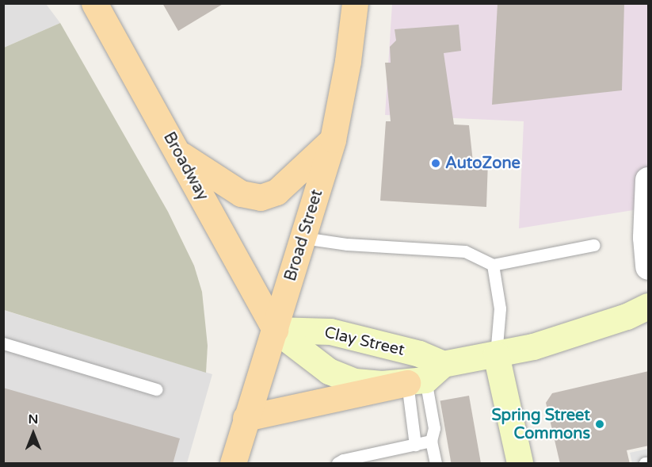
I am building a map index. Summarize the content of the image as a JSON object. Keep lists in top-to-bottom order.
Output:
{
  "streets": {
    "main road": ["Broadway", "Broad Street", "Clay Street"]
  },
  "crossings": [
    ["Broadway", "Broad Street"],
    ["Broadway", "Clay Street"],
    ["Broad Street", "Clay Street"]
  ],
  "places": ["AutoZone", "Spring Street Commons"],
  "north": "top"
}
